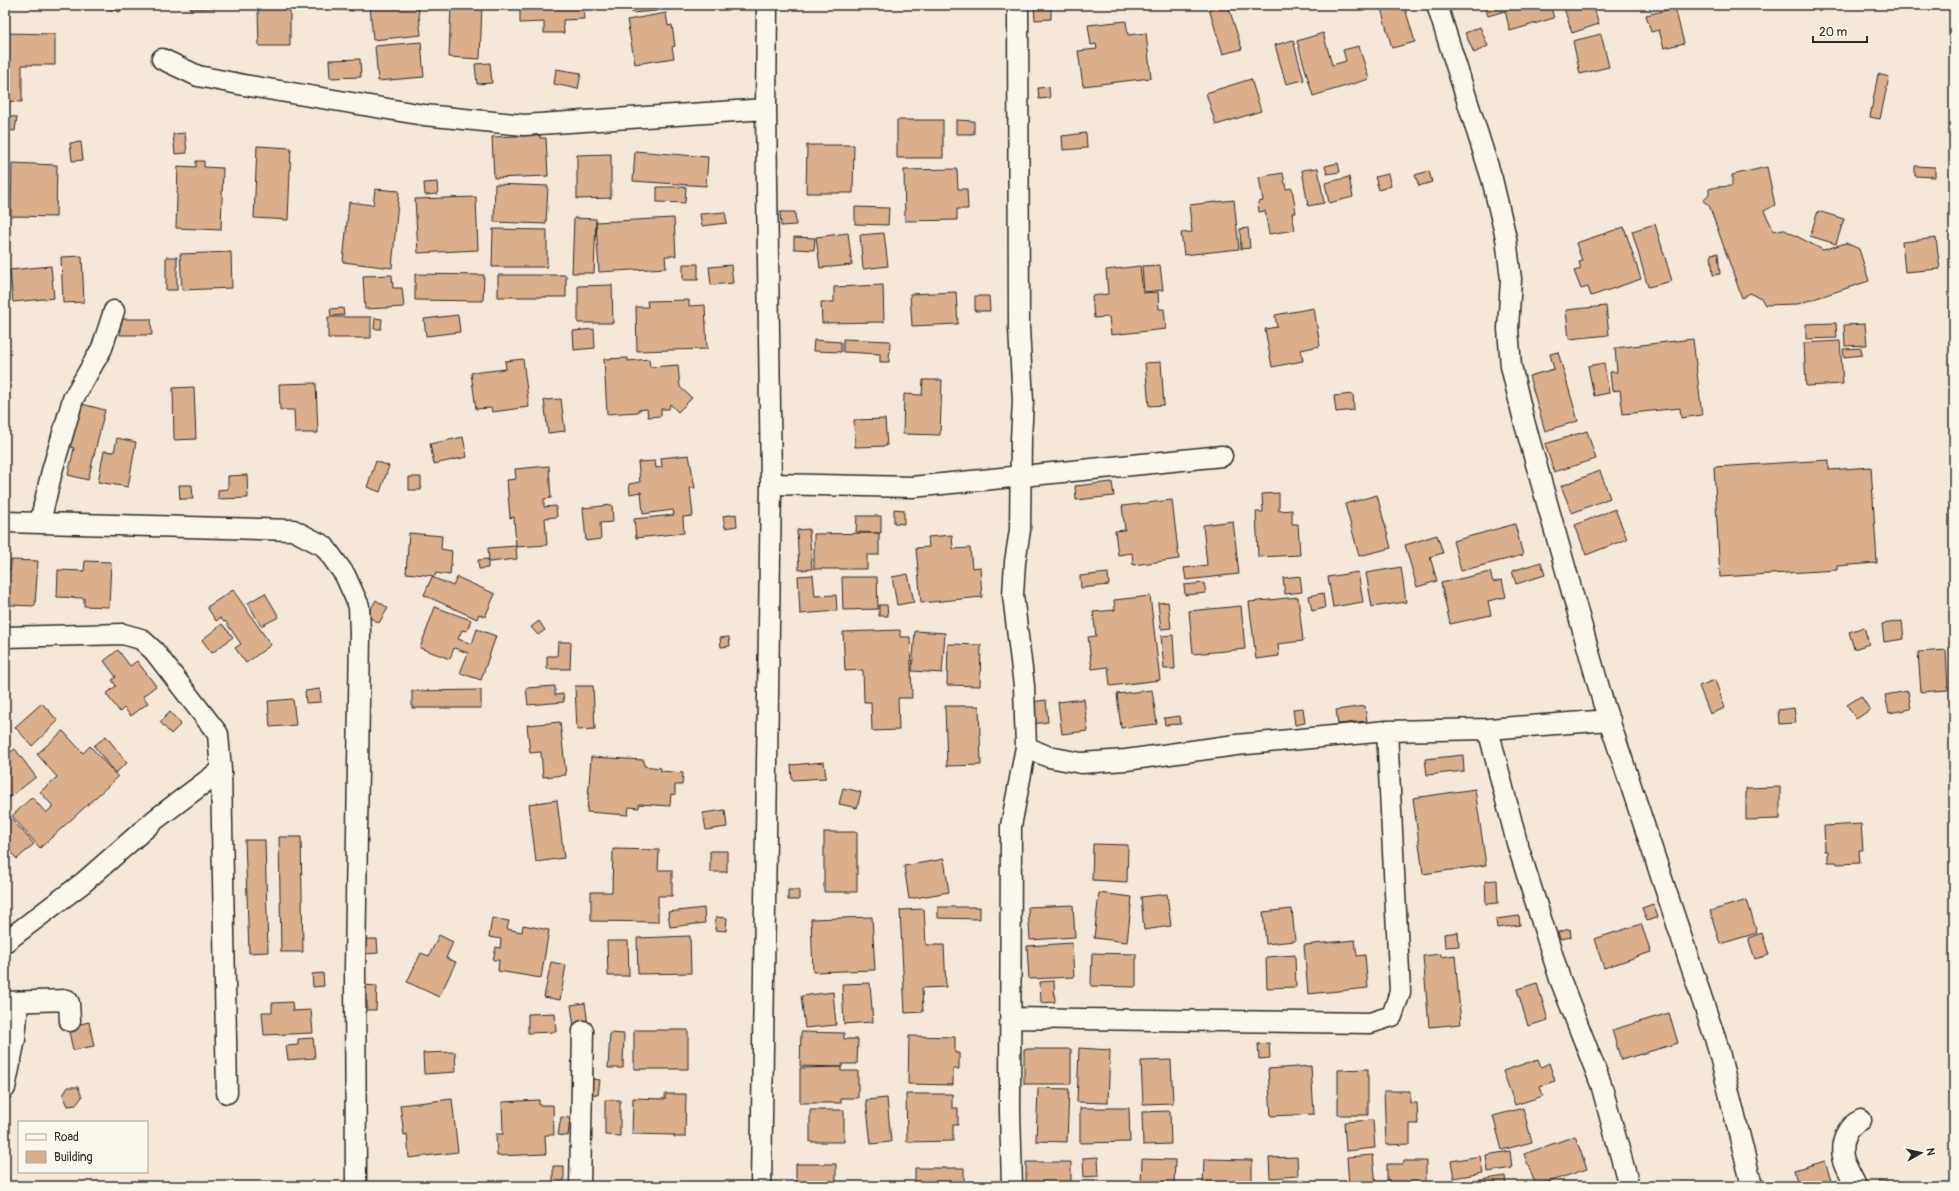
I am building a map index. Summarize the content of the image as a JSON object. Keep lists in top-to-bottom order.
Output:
{
  "legend": ["Road", "Building"],
  "scale_bar": "20 m",
  "north": "right"
}
